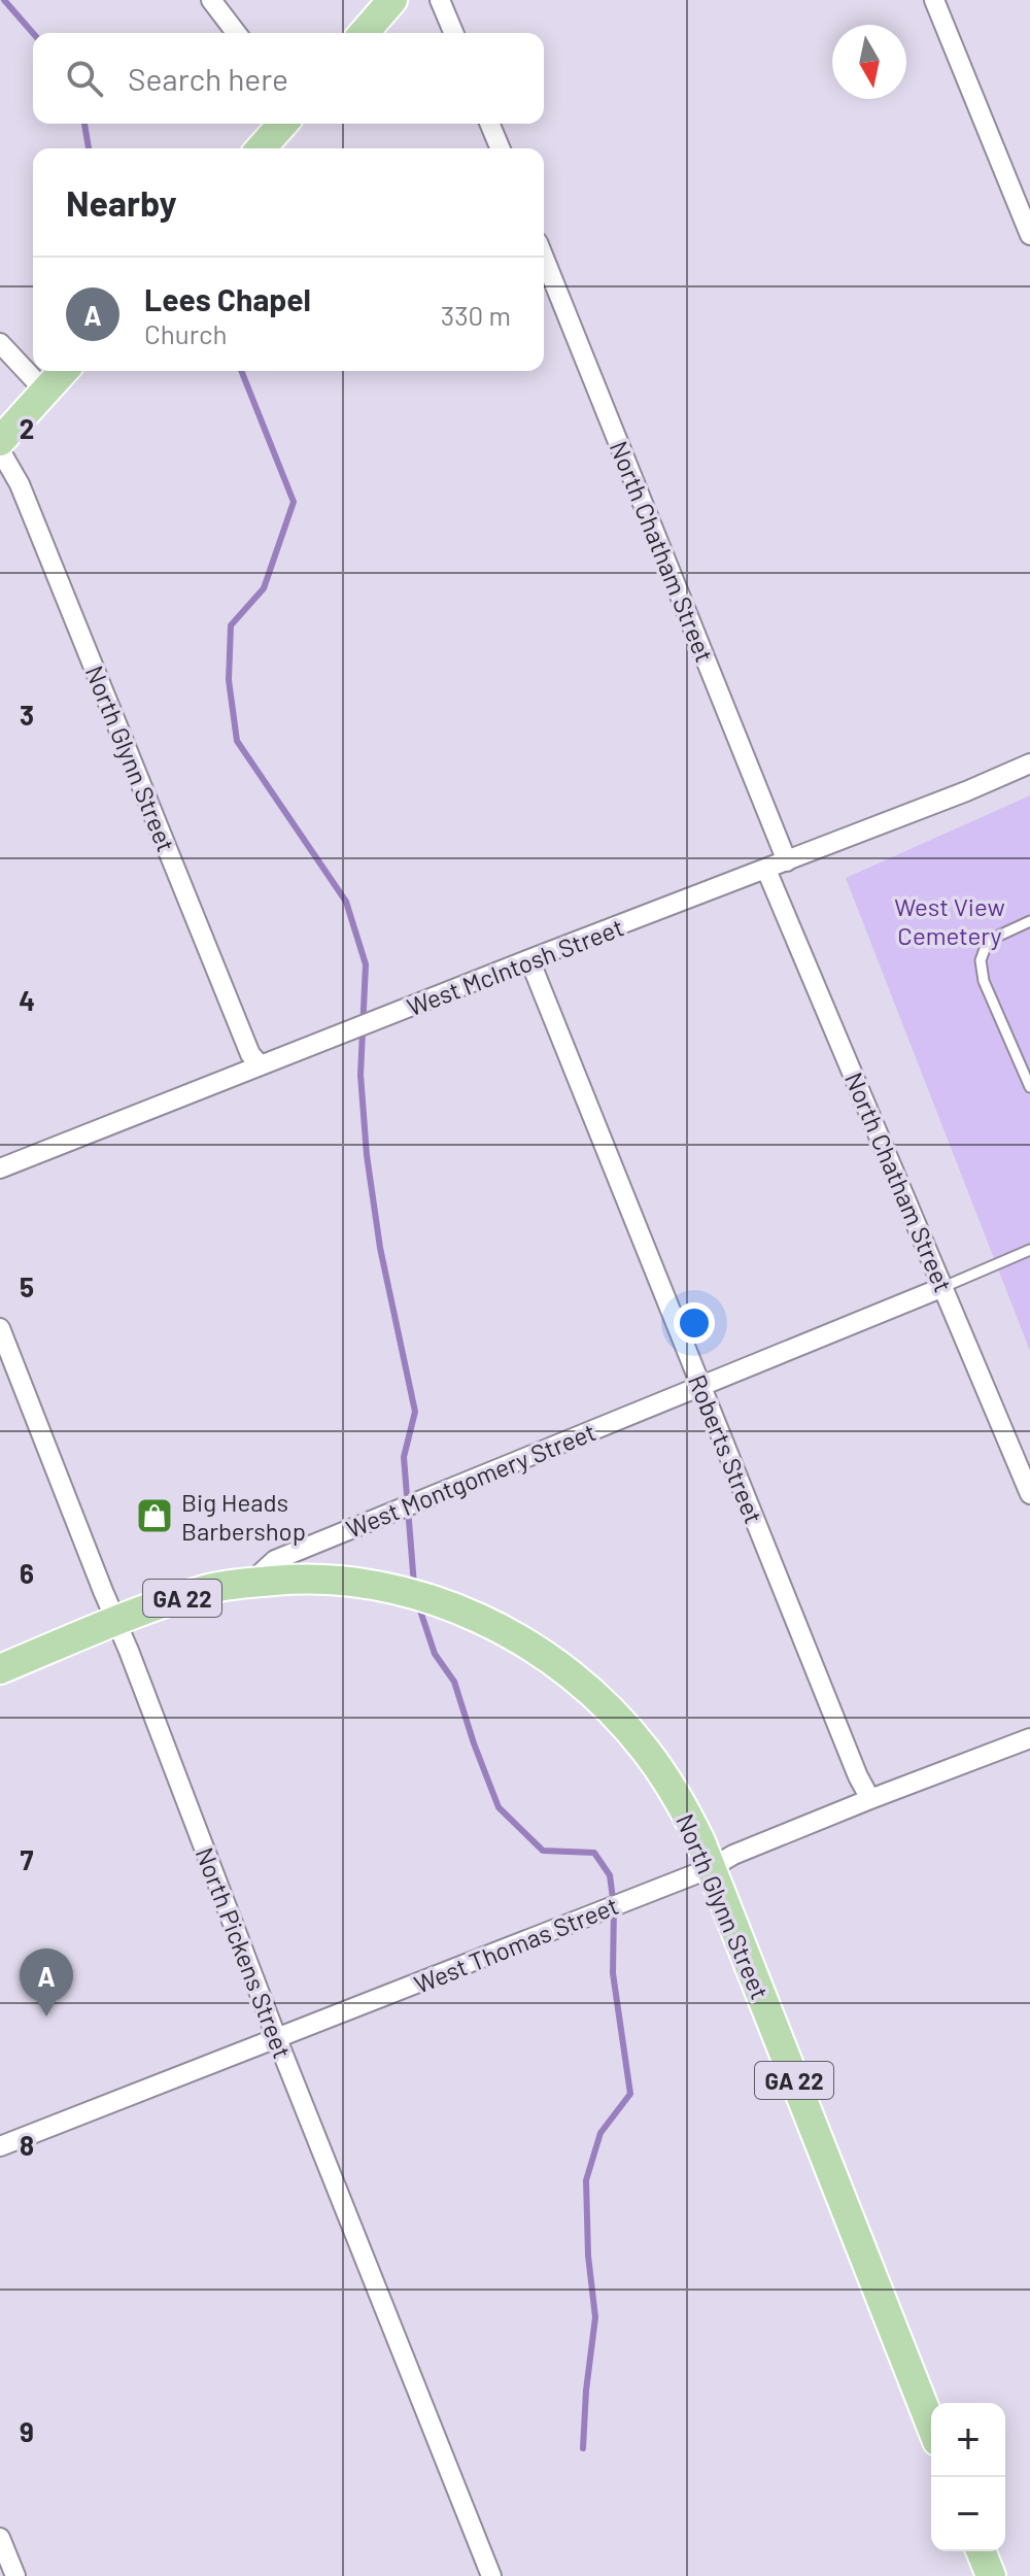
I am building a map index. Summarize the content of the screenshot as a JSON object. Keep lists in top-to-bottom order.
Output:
{
  "streets": {
    "main road": ["North Glynn Street", "GA 22"],
    "street": [
      "North Chatham Street",
      "West McIntosh Street",
      "Roberts Street",
      "West Montgomery Street",
      "West Thomas Street",
      "North Pickens Street"
    ]
  },
  "crossings": [
    ["North Chatham Street", "West McIntosh Street"],
    ["North Chatham Street", "West Montgomery Street"],
    ["North Glynn Street", "West McIntosh Street"],
    ["North Glynn Street", "West Montgomery Street"],
    ["North Glynn Street", "GA 22"],
    ["North Glynn Street", "West Thomas Street"],
    ["West McIntosh Street", "Roberts Street"],
    ["Roberts Street", "West Montgomery Street"],
    ["Roberts Street", "West Thomas Street"],
    ["West Montgomery Street", "GA 22"],
    ["GA 22", "North Pickens Street"],
    ["West Thomas Street", "North Pickens Street"]
  ],
  "parks": ["West View Cemetery"],
  "places": {
    "shop": ["Big Heads Barbershop"]
  },
  "north": "bottom",
  "page": {
    "search": "Search here",
    "heading": "Nearby",
    "list": [
      {
        "mark": "A",
        "name": "Lees Chapel",
        "note": "Church",
        "value": "330 m"
      }
    ],
    "pins": "A",
    "map_buttons": ["+", "−"]
  },
  "grid": {
    "rows": [
      "2",
      "3",
      "4",
      "5",
      "6",
      "7",
      "8",
      "9"
    ]
  }
}
